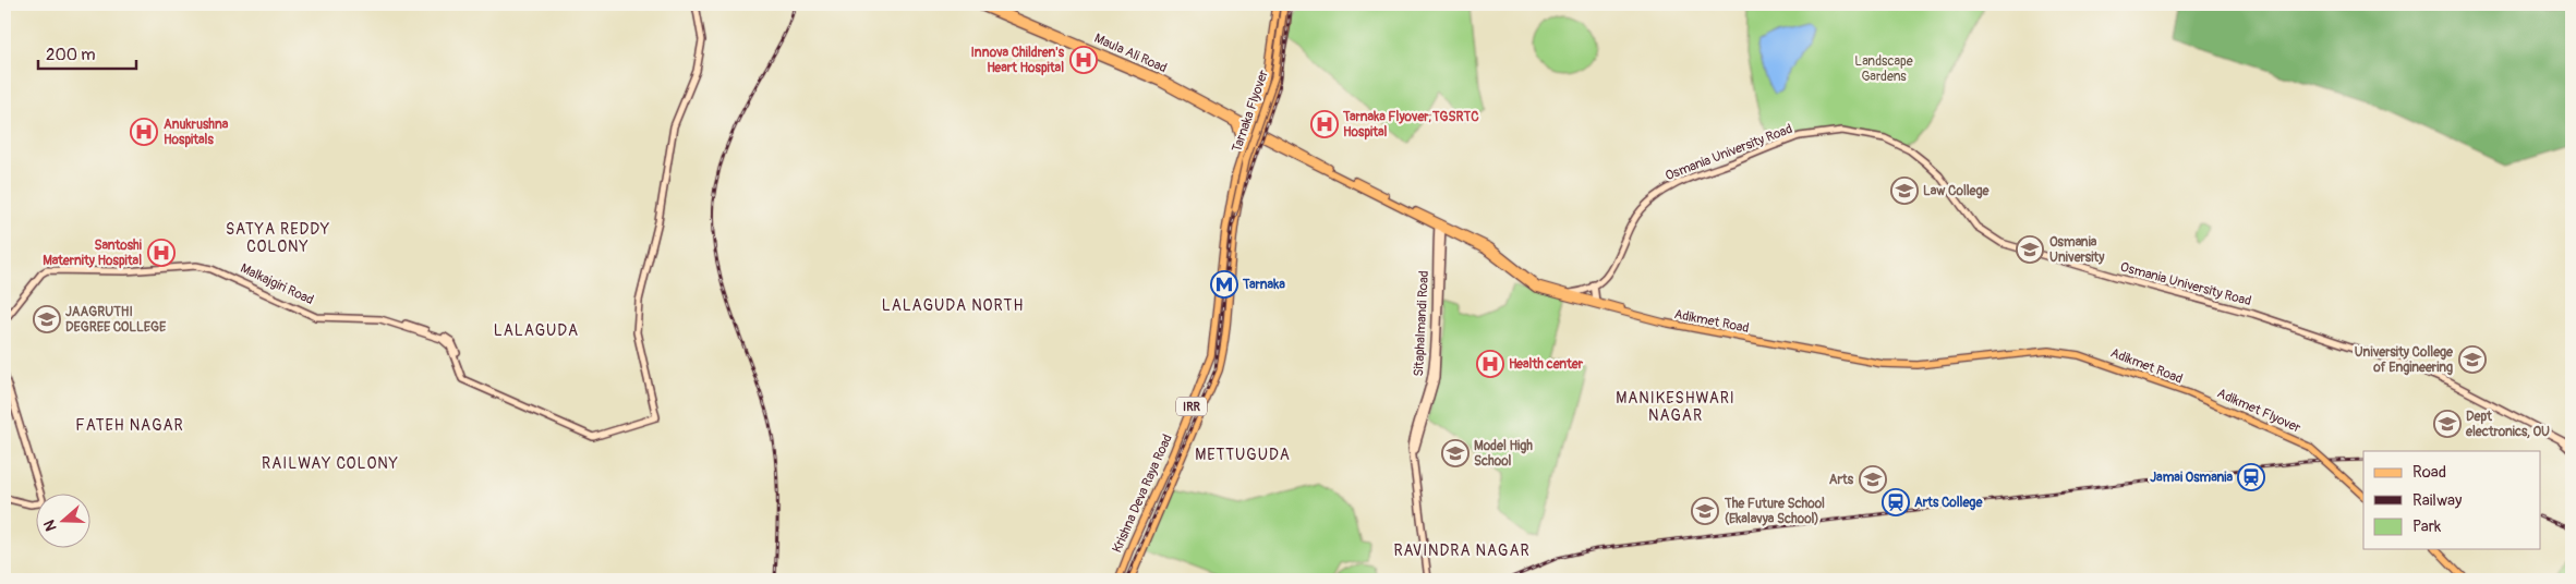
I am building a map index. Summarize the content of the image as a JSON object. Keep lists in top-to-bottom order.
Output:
{
  "streets": {
    "main road": [
      "Maula Ali Road",
      "Tarnaka Flyover",
      "Osmania University Road",
      "Malkajgiri Road",
      "Adikmet Road",
      "Sitaphalmandi Road",
      "IRR",
      "Adikmet Flyover",
      "Krishna Deva Raya Road"
    ]
  },
  "crossings": [
    ["Maula Ali Road", "Krishna Deva Raya Road"],
    ["Tarnaka Flyover", "Krishna Deva Raya Road"],
    ["Osmania University Road", "Adikmet Road"],
    ["Adikmet Road", "Adikmet Flyover"]
  ],
  "districts": [
    "SATYA REDDY COLONY",
    "LALAGUDA NORTH",
    "LALAGUDA",
    "MANIKESHWARI NAGAR",
    "FATEH NAGAR",
    "METTUGUDA",
    "RAILWAY COLONY",
    "RAVINDRA NAGAR"
  ],
  "parks": ["Landscape Gardens"],
  "places": {
    "hospital": [
      "Innova Children's Heart Hospital",
      "Tarnaka Flyover;TGSRTC Hospital",
      "Anukrushna Hospitals",
      "Santoshi Maternity Hospital",
      "Health center"
    ],
    "school or university": [
      "Law College",
      "Osmania University",
      "JAAGRUTHI DEGREE COLLEGE",
      "University College of Engineering",
      "Dept electronics, OU",
      "Model High School",
      "Arts",
      "The Future School (Ekalavya School)"
    ],
    "metro station": ["Tarnaka"],
    "station": ["Jamai Osmania", "Arts College"]
  },
  "legend": ["Road", "Railway", "Park"],
  "scale_bar": "200 m",
  "north": "left"
}
